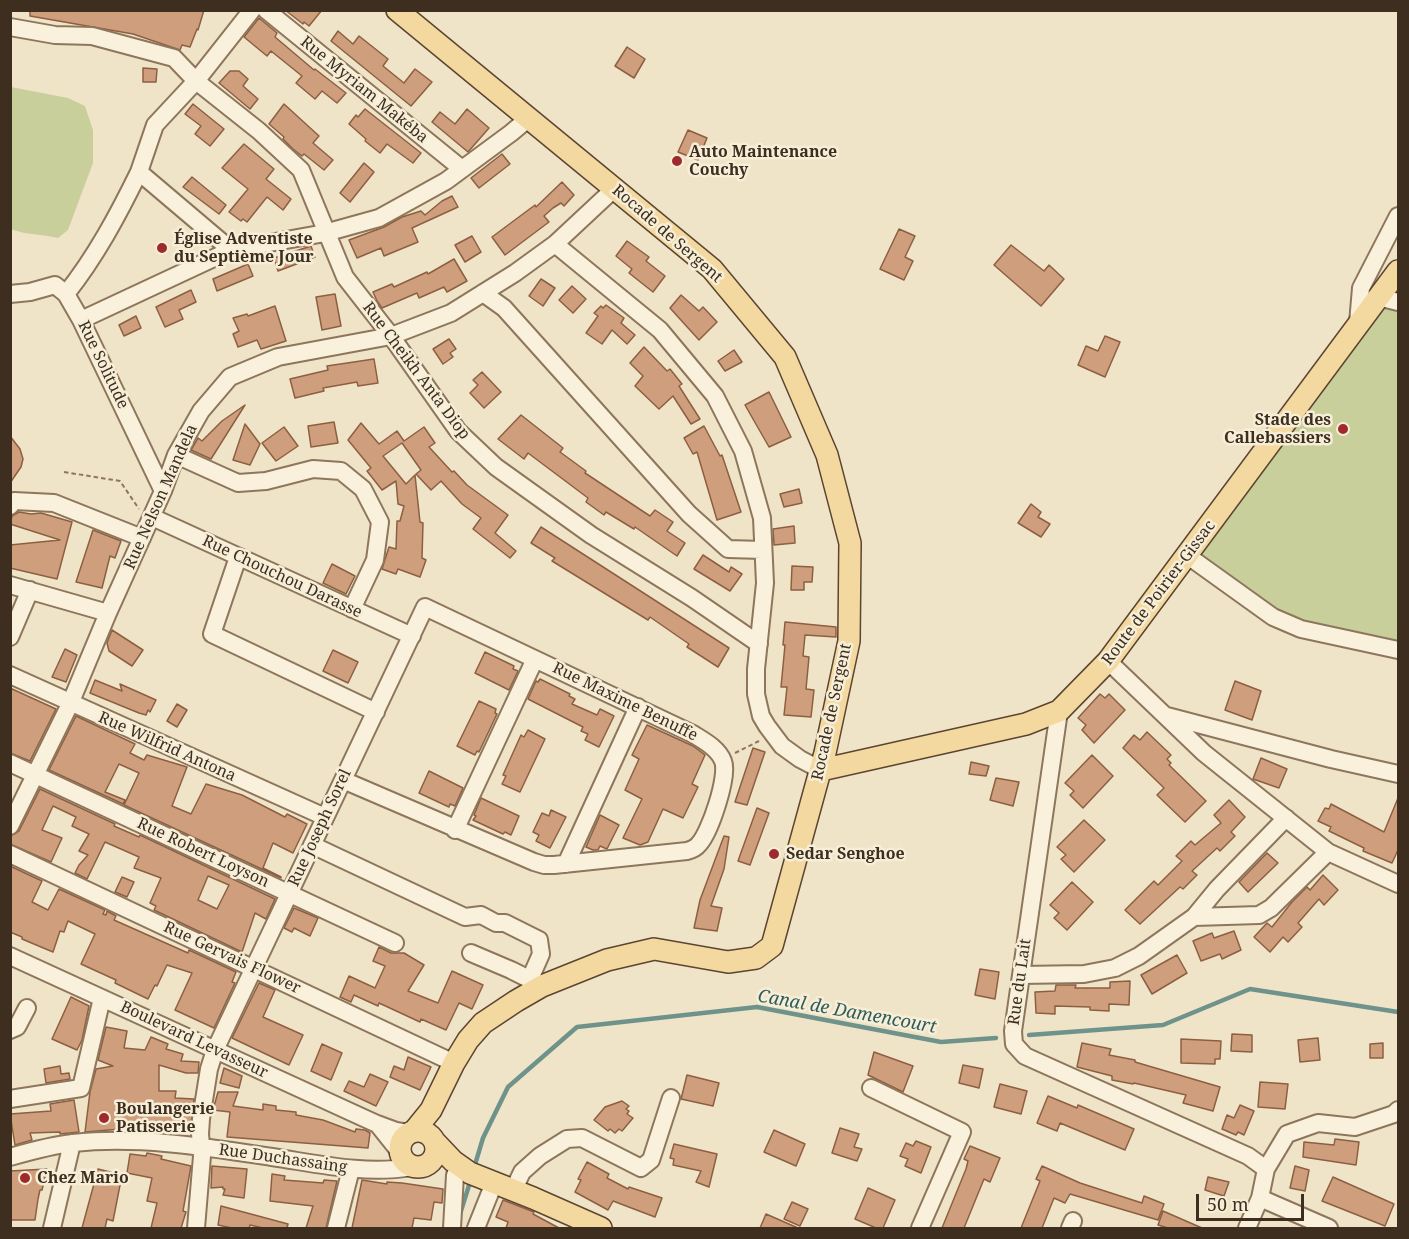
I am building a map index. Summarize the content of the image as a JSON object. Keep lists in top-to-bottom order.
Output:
{
  "streets": {
    "main road": ["Rocade de Sergent", "Route de Poirier-Gissac"],
    "street": [
      "Rue Myriam Makéba",
      "Rue Solitude",
      "Rue Cheikh Anta Diop",
      "Rue Nelson Mandela",
      "Rue Chouchou Darasse",
      "Rue Maxime Benuffe",
      "Rue Wilfrid Antona",
      "Rue Joseph Sorel",
      "Rue Robert Loyson",
      "Rue Gervais Flower",
      "Rue du Lait",
      "Boulevard Levasseur",
      "Rue Duchassaing"
    ]
  },
  "crossings": [
    ["Rocade de Sergent", "Rue Nelson Mandela"],
    ["Rocade de Sergent", "Route de Poirier-Gissac"],
    ["Rocade de Sergent", "Rue Gervais Flower"],
    ["Rocade de Sergent", "Boulevard Levasseur"],
    ["Rue Solitude", "Rue Nelson Mandela"],
    ["Rue Cheikh Anta Diop", "Rue Nelson Mandela"],
    ["Rue Nelson Mandela", "Rue Chouchou Darasse"],
    ["Rue Nelson Mandela", "Rue Wilfrid Antona"],
    ["Rue Nelson Mandela", "Rue Robert Loyson"],
    ["Rue Chouchou Darasse", "Rue Joseph Sorel"],
    ["Route de Poirier-Gissac", "Rue du Lait"],
    ["Rue Maxime Benuffe", "Rue Joseph Sorel"],
    ["Rue Wilfrid Antona", "Rue Joseph Sorel"],
    ["Rue Joseph Sorel", "Rue Robert Loyson"],
    ["Rue Joseph Sorel", "Rue Gervais Flower"],
    ["Rue Joseph Sorel", "Boulevard Levasseur"],
    ["Rue Joseph Sorel", "Rue Duchassaing"],
    ["Boulevard Levasseur", "Rue Duchassaing"]
  ],
  "water": ["Canal de Damencourt"],
  "places": [
    "Auto Maintenance Couchy",
    "Église Adventiste du Septième Jour",
    "Stade des Callebassiers",
    "Sedar Senghoe",
    "Boulangerie Patisserie",
    "Chez Mario"
  ],
  "scale_bar": "50 m"
}
